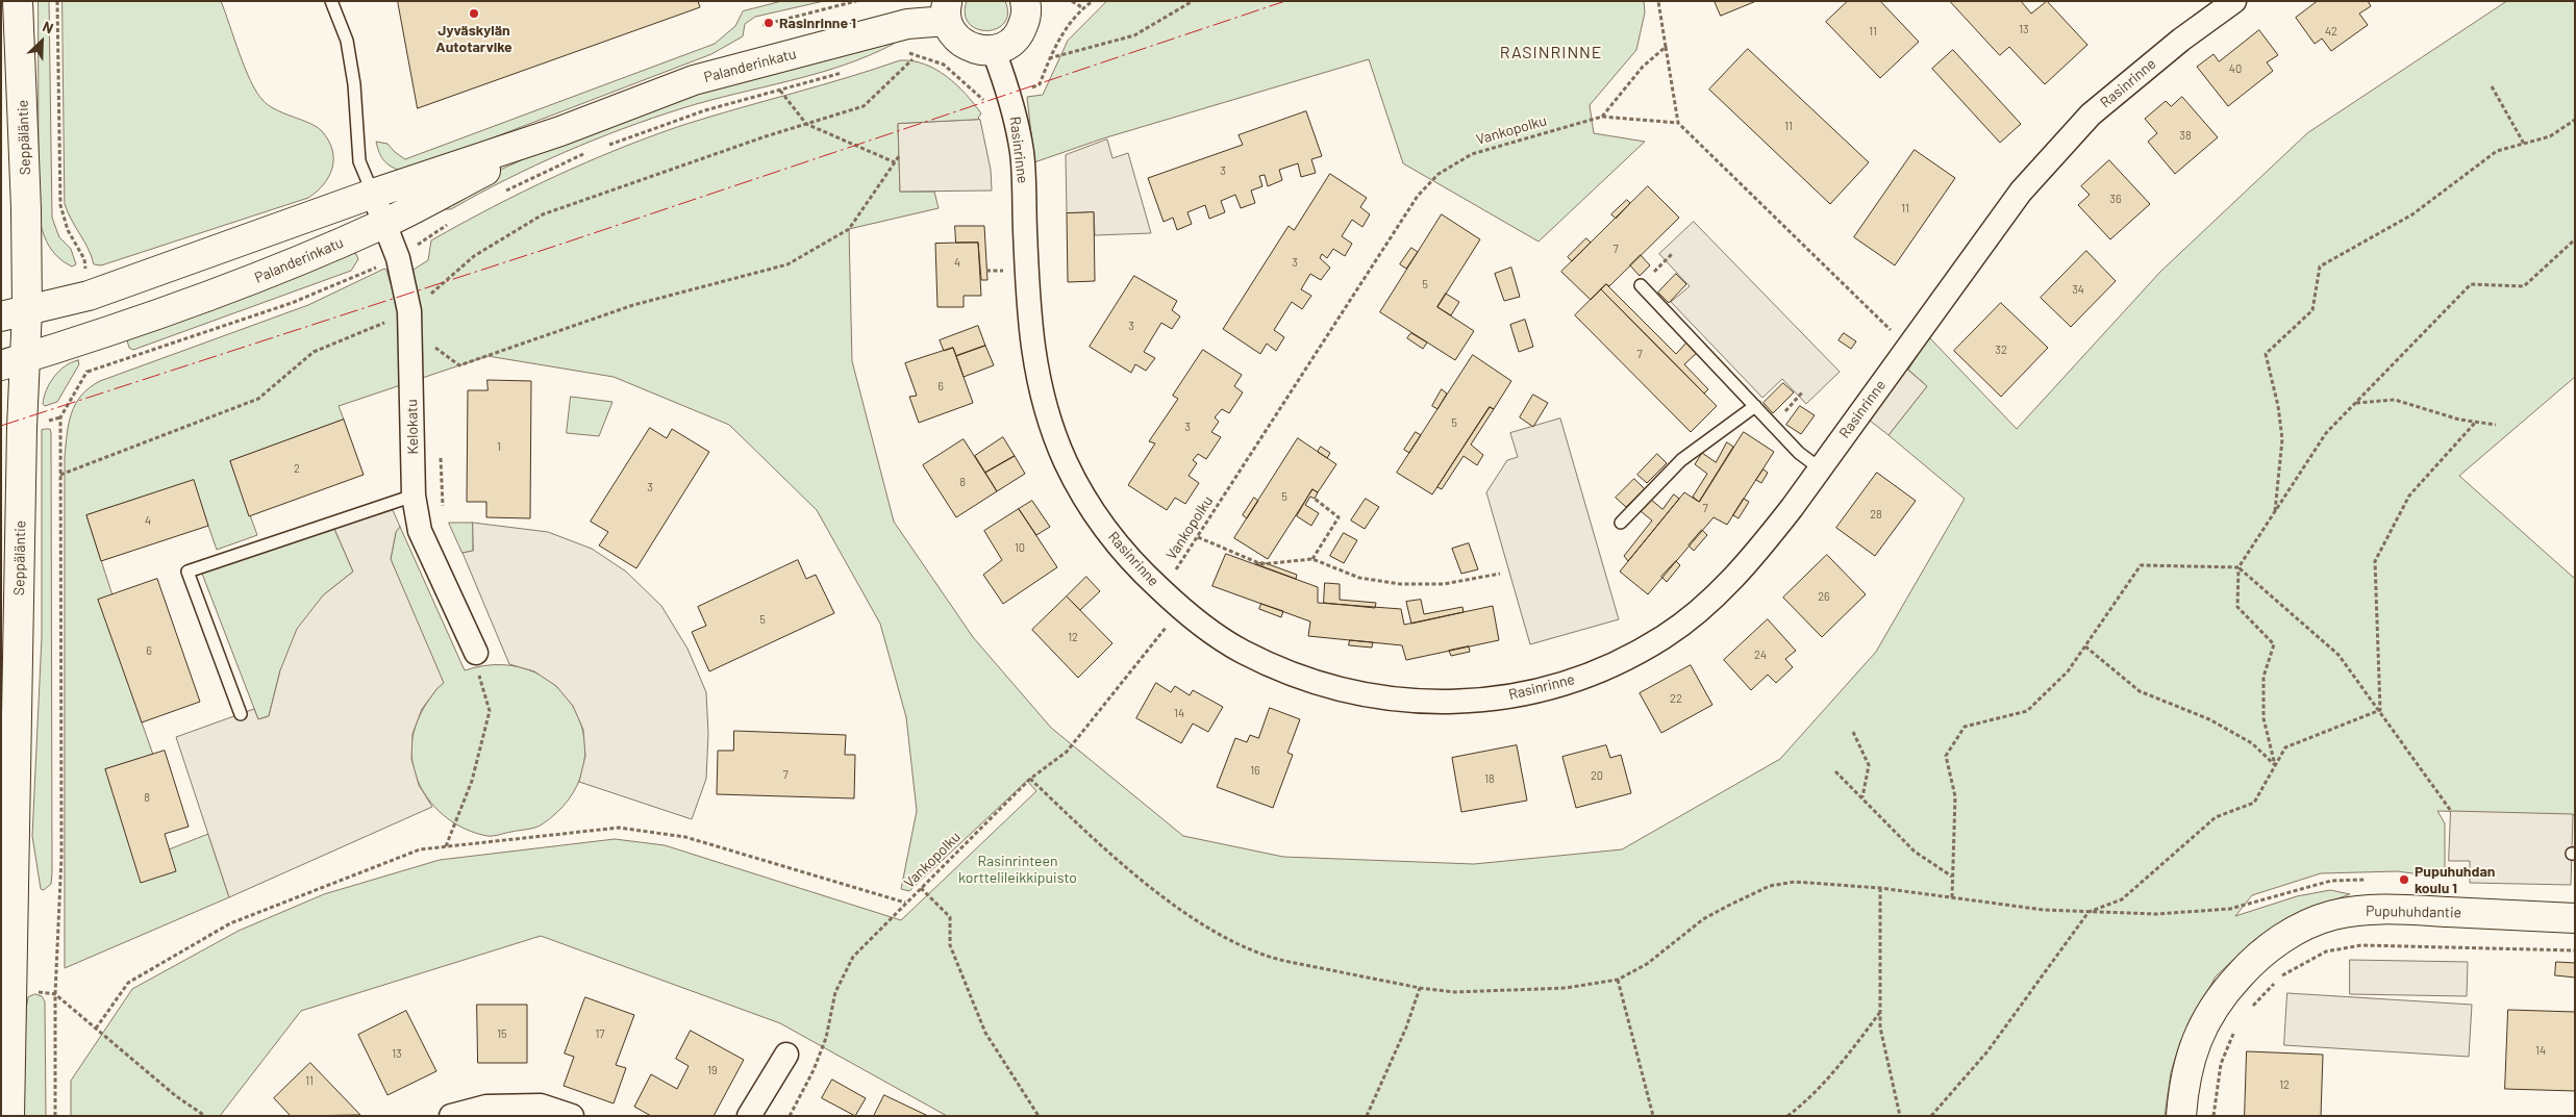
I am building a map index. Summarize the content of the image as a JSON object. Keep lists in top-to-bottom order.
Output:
{
  "streets": {
    "street": [
      "Palanderinkatu",
      "Rasinrinne",
      "Seppäläntie",
      "Kelokatu",
      "Pupuhuhdantie"
    ],
    "path": ["Vankopolku"]
  },
  "crossings": [
    ["Palanderinkatu", "Seppäläntie"],
    ["Palanderinkatu", "Kelokatu"],
    ["Rasinrinne", "Vankopolku"]
  ],
  "districts": ["RASINRINNE"],
  "parks": ["Rasinrinteen korttelileikkipuisto"],
  "places": ["Jyväskylän Autotarvike", "Rasinrinne 1", "Pupuhuhdan koulu 1"],
  "house_numbers": [
    "13",
    "11",
    "42",
    "40",
    "11",
    "38",
    "3",
    "36",
    "11",
    "7",
    "4",
    "3",
    "5",
    "34",
    "3",
    "32",
    "7",
    "6",
    "5",
    "3",
    "1",
    "2",
    "8",
    "3",
    "5",
    "7",
    "28",
    "4",
    "10",
    "26",
    "5",
    "12",
    "6",
    "24",
    "22",
    "14",
    "16",
    "7",
    "20",
    "18",
    "8",
    "15",
    "17",
    "14",
    "13",
    "19",
    "11",
    "12"
  ],
  "north": "top right"
}
